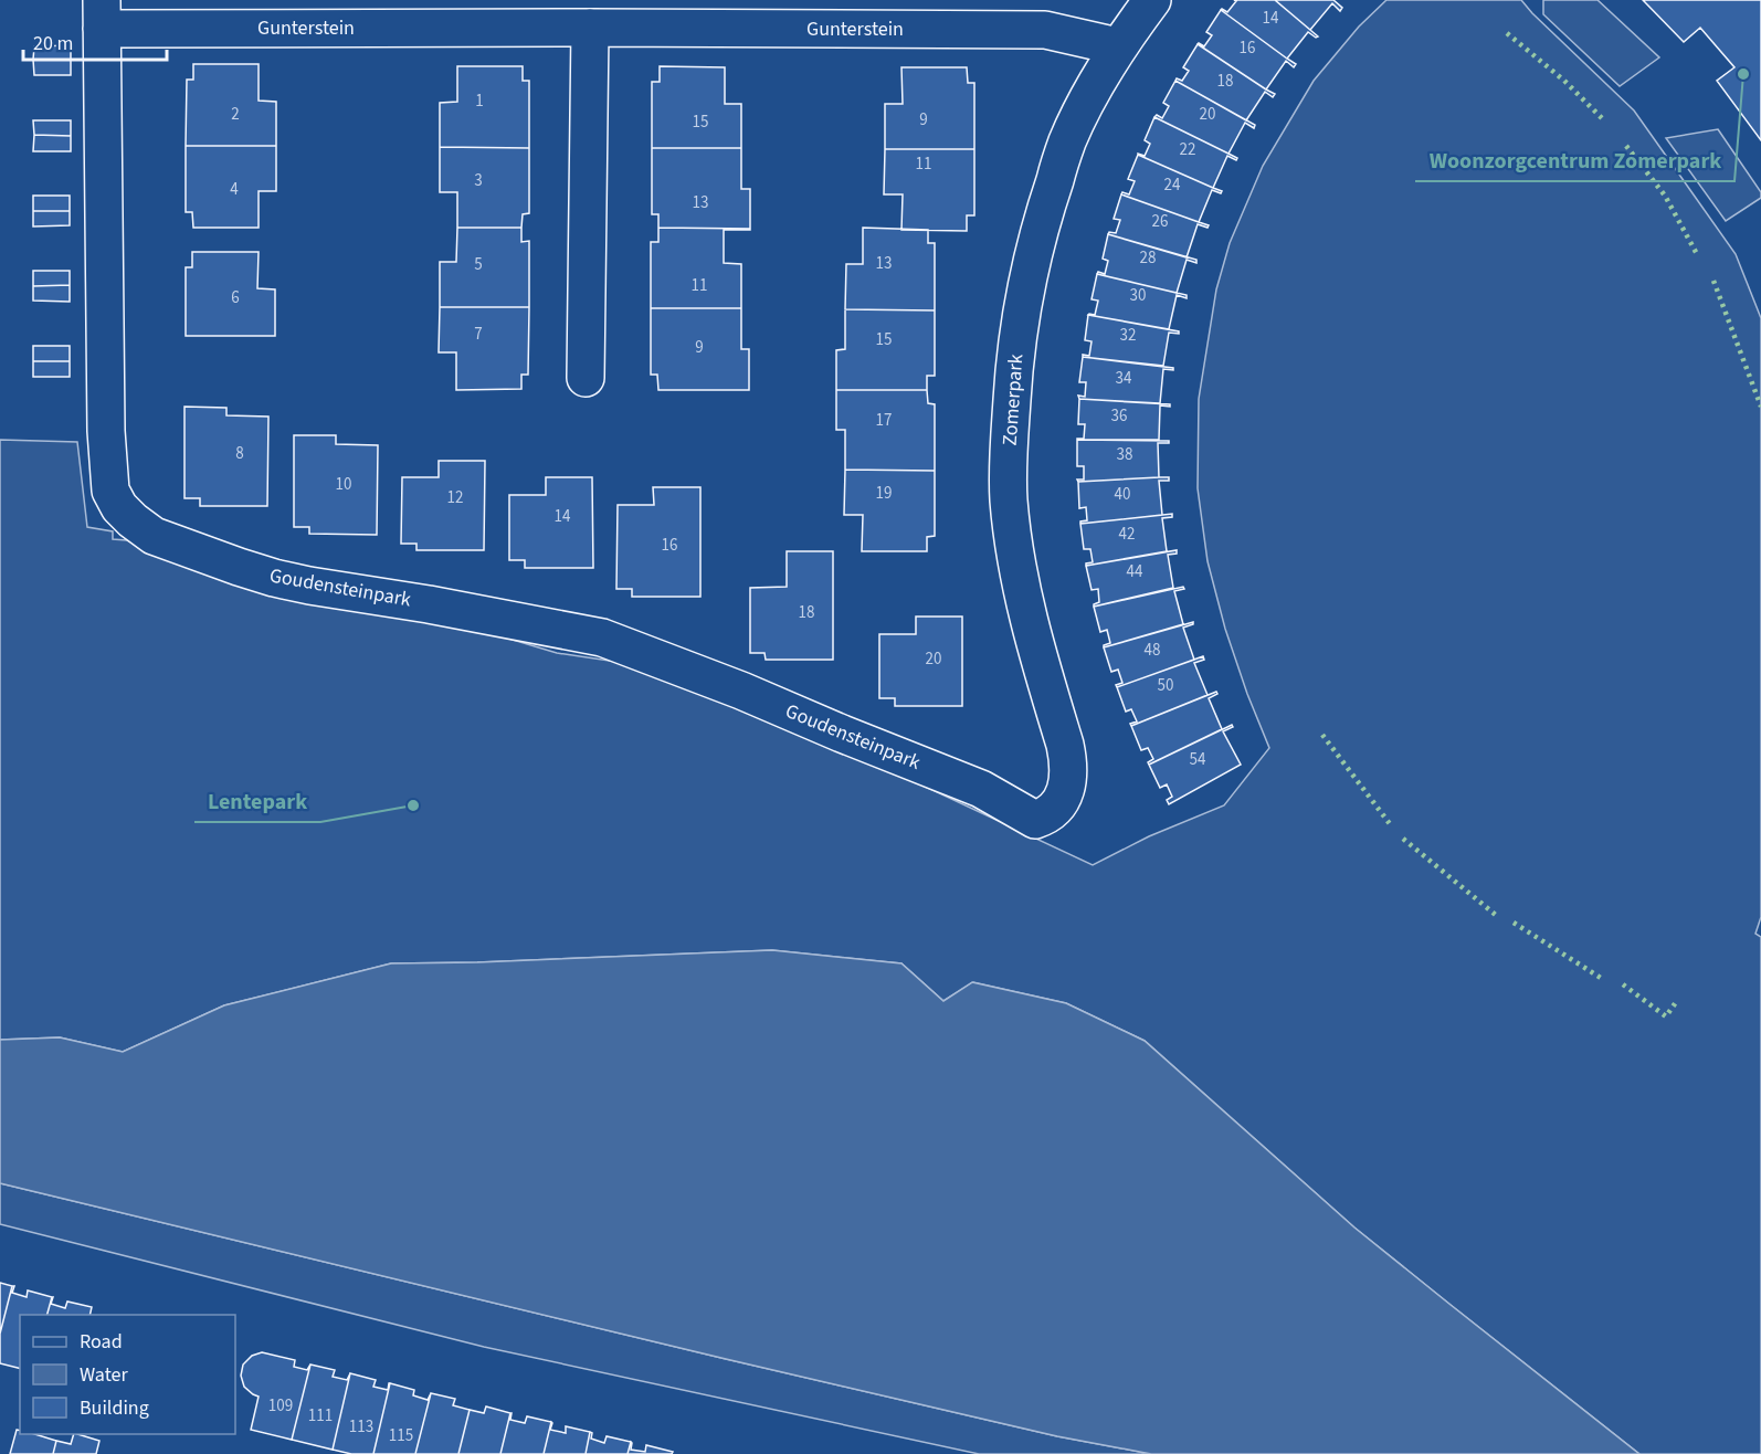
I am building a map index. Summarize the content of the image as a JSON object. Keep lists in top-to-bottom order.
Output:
{
  "streets": {
    "street": ["Gunterstein", "Zomerpark", "Goudensteinpark"]
  },
  "crossings": [
    ["Gunterstein", "Zomerpark"],
    ["Gunterstein", "Goudensteinpark"],
    ["Zomerpark", "Goudensteinpark"]
  ],
  "places": ["Woonzorgcentrum Zomerpark", "Lentepark"],
  "house_numbers": [
    "14",
    "16",
    "18",
    "1",
    "2",
    "20",
    "9",
    "15",
    "22",
    "11",
    "3",
    "24",
    "4",
    "13",
    "26",
    "28",
    "13",
    "5",
    "11",
    "30",
    "6",
    "7",
    "32",
    "15",
    "9",
    "34",
    "36",
    "17",
    "8",
    "38",
    "10",
    "19",
    "40",
    "12",
    "14",
    "42",
    "16",
    "44",
    "18",
    "48",
    "20",
    "50",
    "54",
    "109",
    "111",
    "113",
    "115"
  ],
  "legend": ["Road", "Water", "Building"],
  "scale_bar": "20 m"
}
